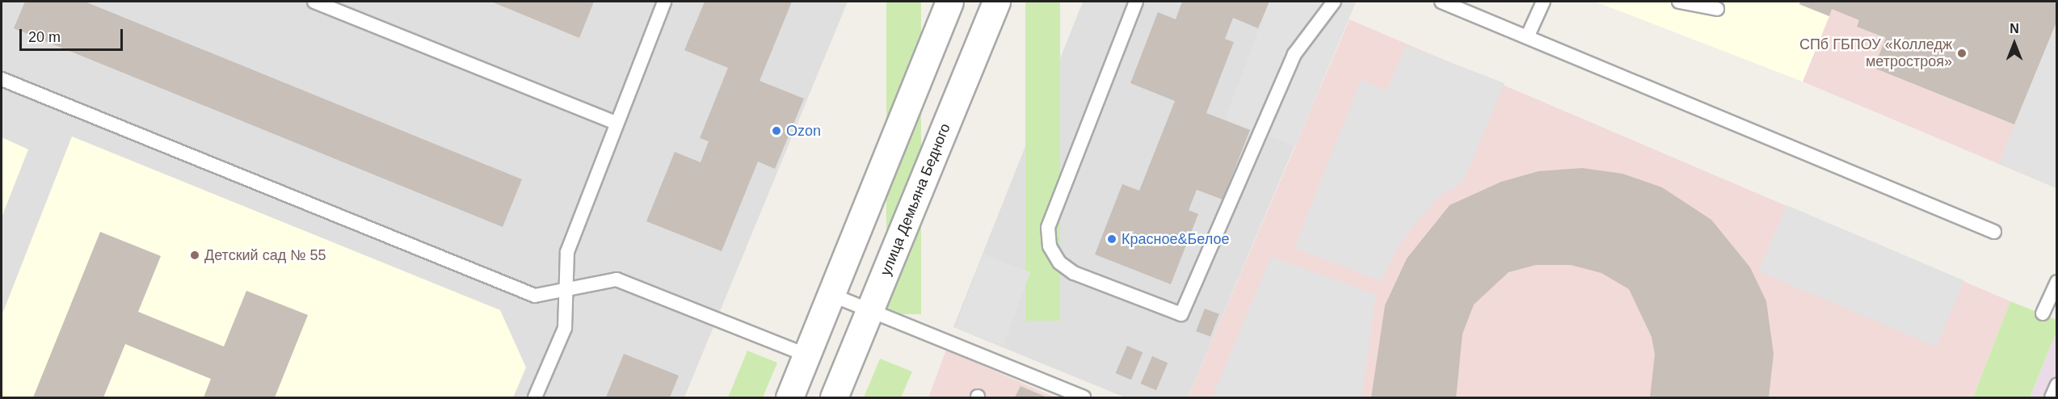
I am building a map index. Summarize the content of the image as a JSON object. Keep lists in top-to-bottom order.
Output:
{
  "streets": {
    "street": ["улица Демьяна Бедного"]
  },
  "places": [
    "СПб ГБПОУ «Колледж метростроя»",
    "Ozon",
    "Красное&Белое",
    "Детский сад № 55"
  ],
  "scale_bar": "20 m",
  "north": "top"
}
